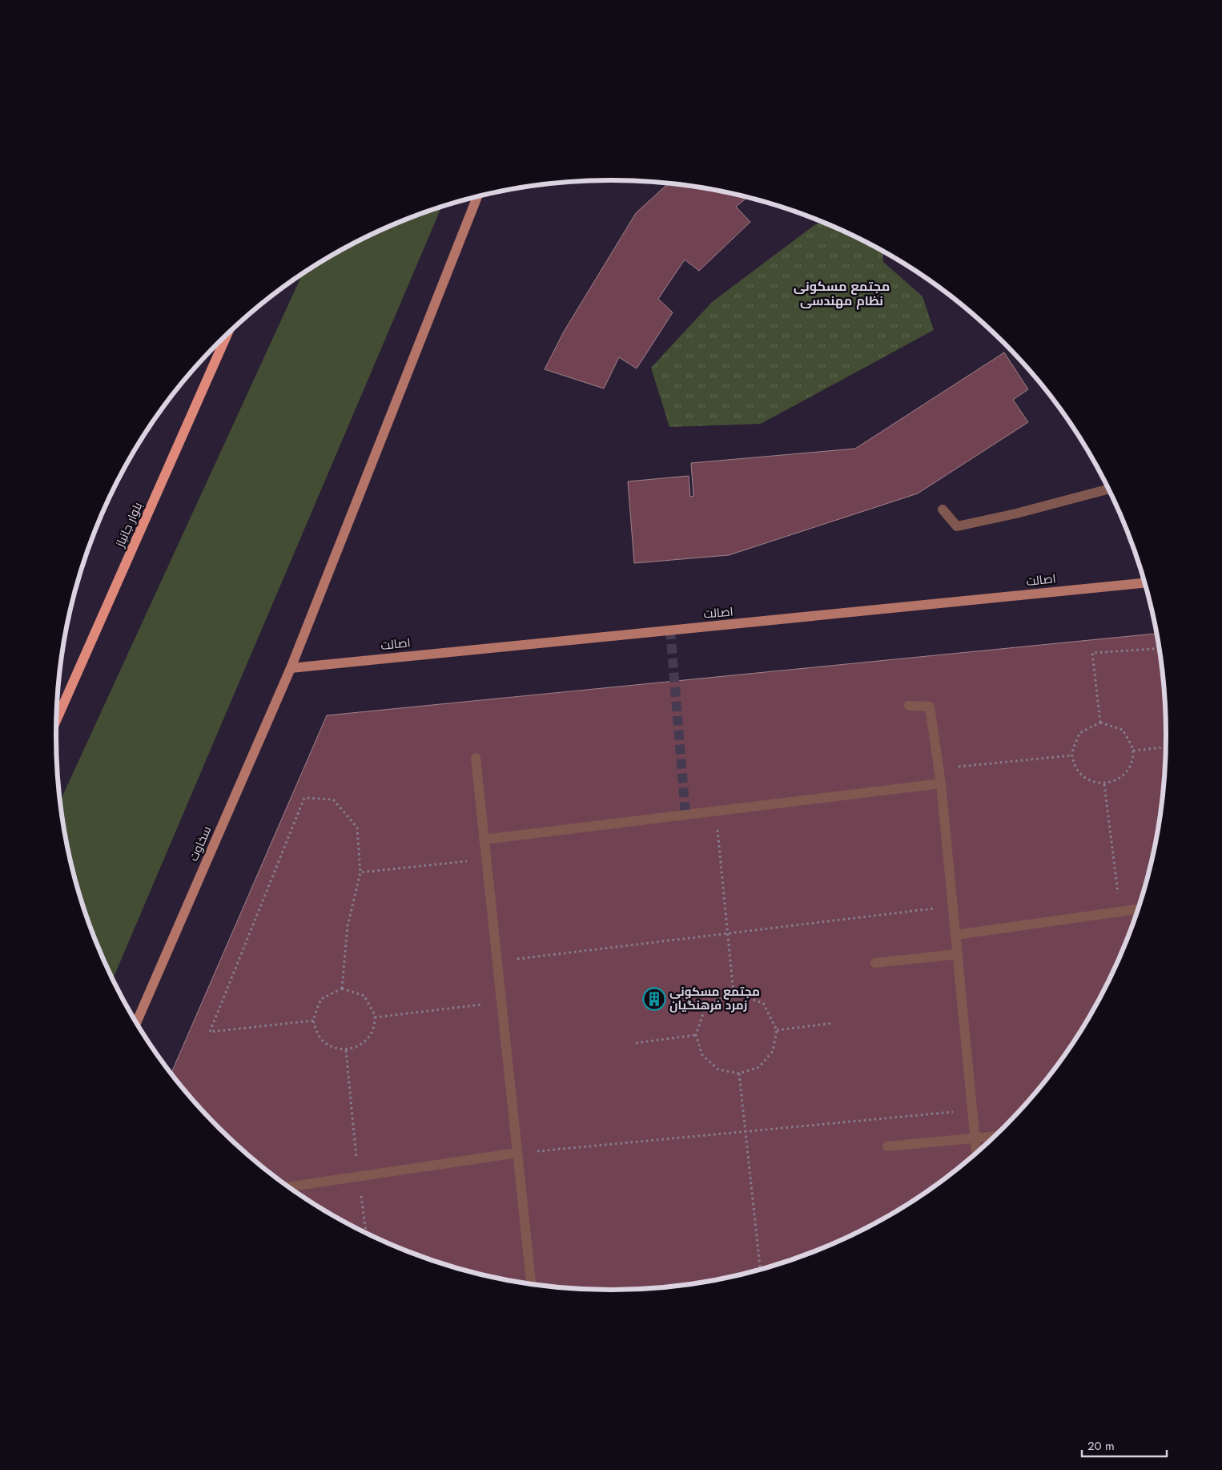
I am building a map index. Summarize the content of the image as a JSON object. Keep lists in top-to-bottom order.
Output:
{
  "streets": {
    "main road": ["بلوار جانباز"],
    "street": ["اصالت", "سخاوت"]
  },
  "crossings": [
    ["اصالت", "سخاوت"]
  ],
  "districts": ["مجتمع مسکونی نظام مهندسی"],
  "places": {
    "building": ["مجتمع مسکونی زمرد فرهنگیان"]
  },
  "scale_bar": "20 m"
}
